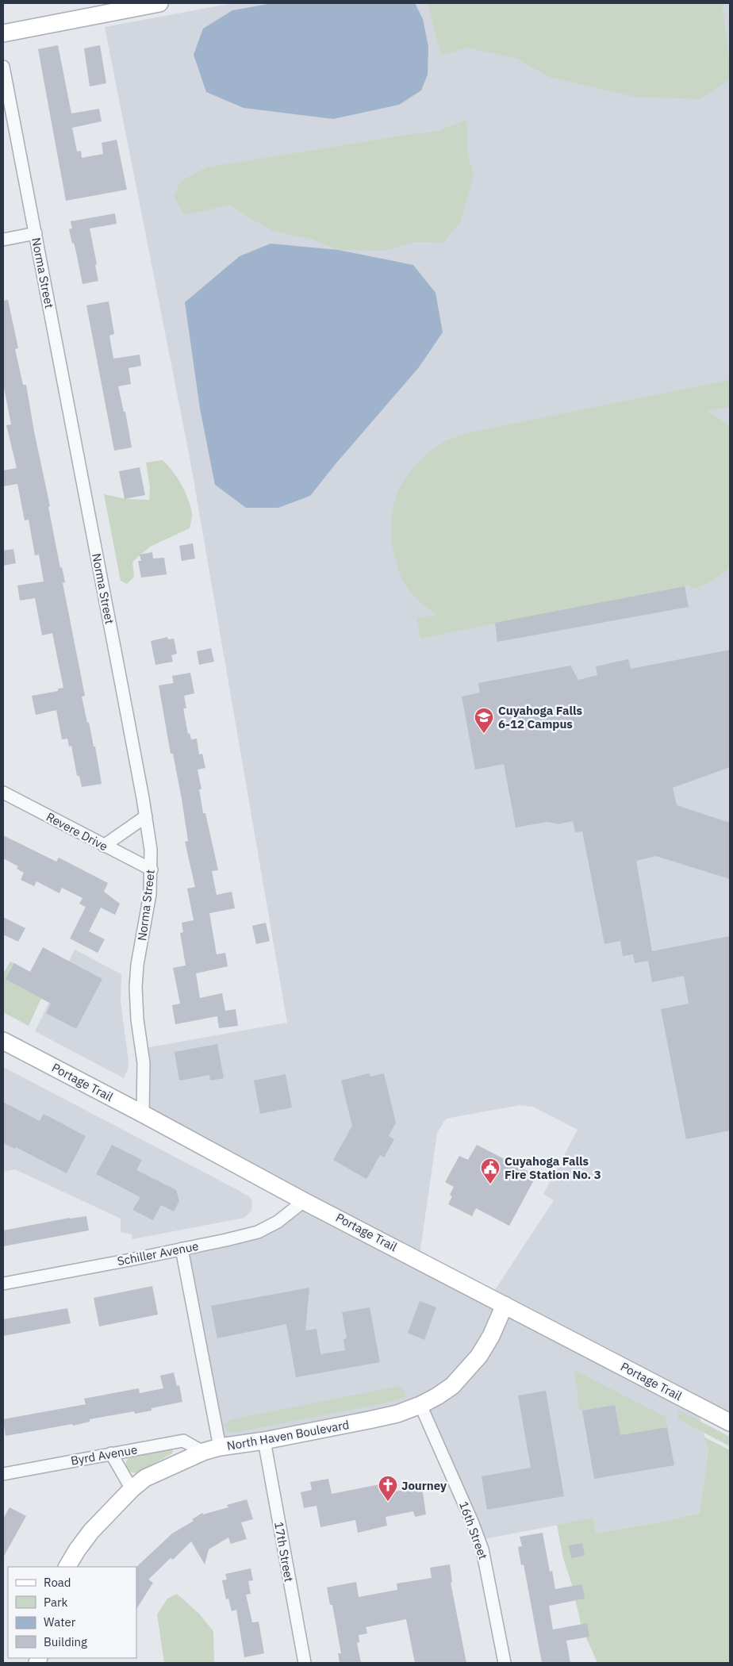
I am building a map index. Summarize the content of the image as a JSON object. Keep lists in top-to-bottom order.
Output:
{
  "streets": {
    "main road": ["Portage Trail", "North Haven Boulevard"],
    "street": [
      "Norma Street",
      "Revere Drive",
      "Schiller Avenue",
      "Byrd Avenue",
      "16th Street",
      "17th Street"
    ]
  },
  "crossings": [
    ["Norma Street", "Revere Drive"],
    ["Norma Street", "Portage Trail"],
    ["Portage Trail", "Schiller Avenue"],
    ["Portage Trail", "North Haven Boulevard"],
    ["North Haven Boulevard", "Byrd Avenue"],
    ["North Haven Boulevard", "16th Street"],
    ["North Haven Boulevard", "17th Street"]
  ],
  "places": {
    "school or university": ["Cuyahoga Falls 6-12 Campus"],
    "public building": ["Cuyahoga Falls Fire Station No. 3"],
    "church": ["Journey"]
  },
  "legend": [
    "Road",
    "Park",
    "Water",
    "Building"
  ]
}
